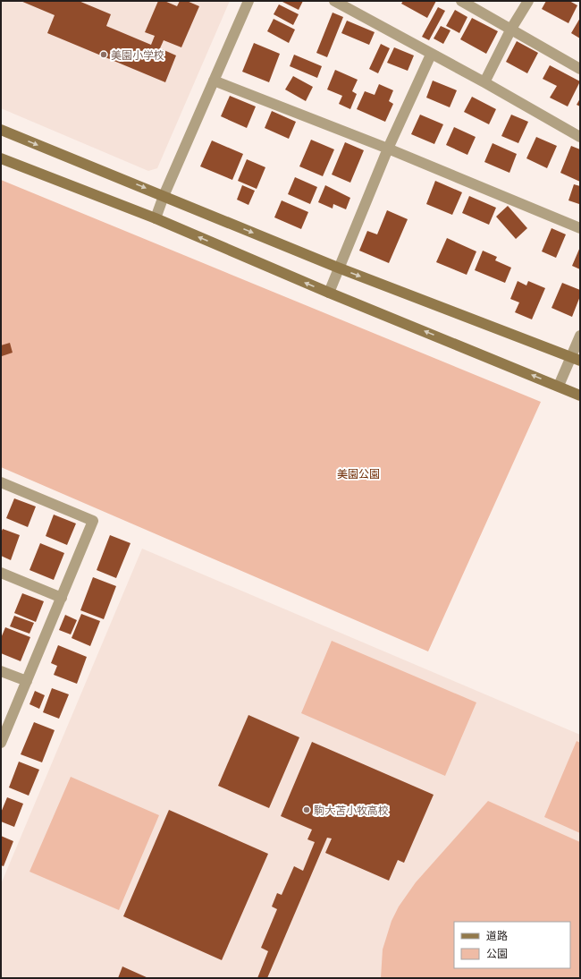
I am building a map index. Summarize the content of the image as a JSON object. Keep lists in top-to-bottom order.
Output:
{
  "parks": ["美園公園"],
  "places": ["美園小学校", "駒大苫小牧高校"],
  "legend": ["道路", "公園"]
}
